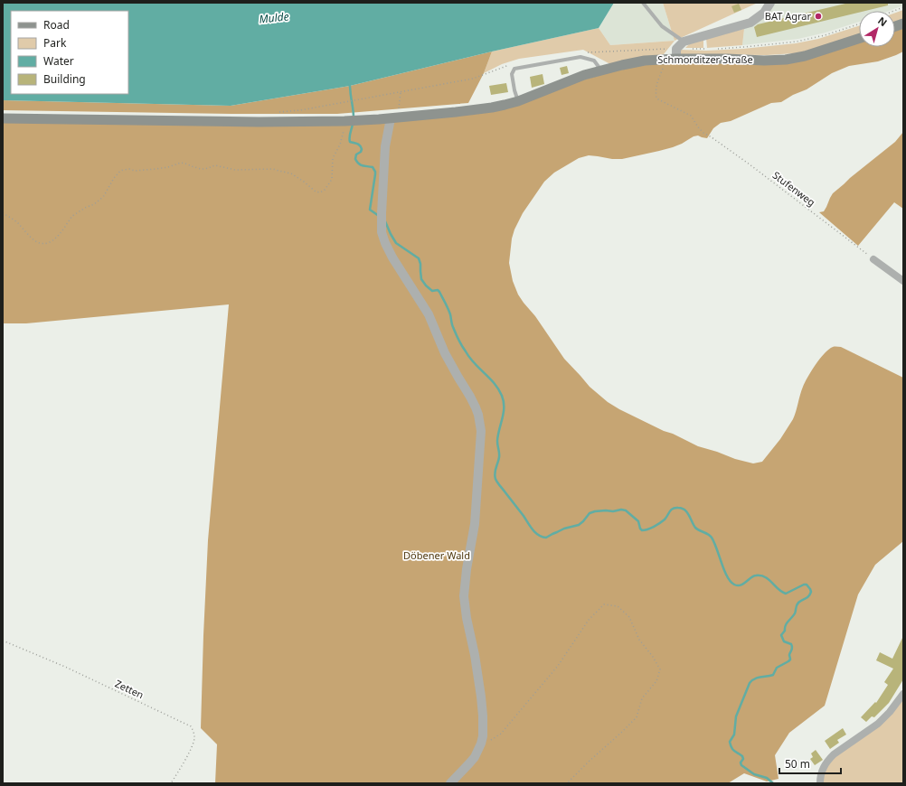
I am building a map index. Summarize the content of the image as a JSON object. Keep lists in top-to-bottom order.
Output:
{
  "streets": {
    "main road": ["Schmorditzer Straße"],
    "path": ["Stufenweg", "Zetten"]
  },
  "crossings": [
    ["Schmorditzer Straße", "Stufenweg"]
  ],
  "water": ["Mulde"],
  "parks": ["Döbener Wald"],
  "places": ["BAT Agrar"],
  "legend": [
    "Road",
    "Park",
    "Water",
    "Building"
  ],
  "scale_bar": "50 m",
  "north": "top right"
}
